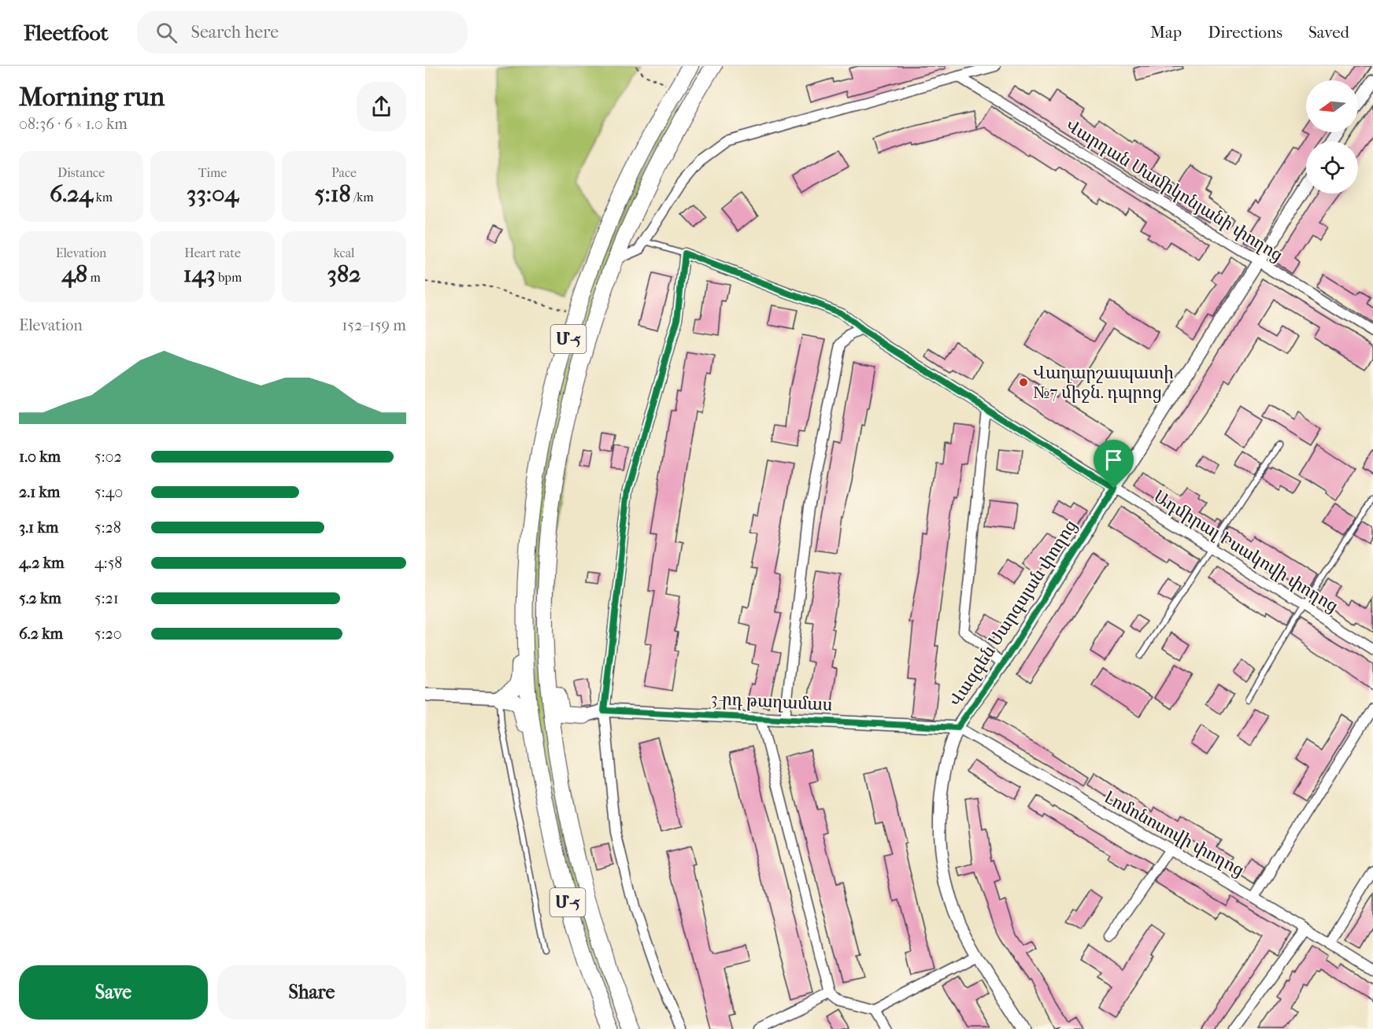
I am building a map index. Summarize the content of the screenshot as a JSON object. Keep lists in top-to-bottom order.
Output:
{
  "streets": {
    "highway": ["Մ-5"],
    "street": [
      "Վարդան Մամիկոնյանի փողոց",
      "Ադմիրալ Իսակովի փողոց",
      "Վազգեն Սարգսյան փողոց",
      "3-րդ թաղամաս",
      "Լոմոնոսովի փողոց"
    ]
  },
  "crossings": [
    ["Վարդան Մամիկոնյանի փողոց", "Վազգեն Սարգսյան փողոց"],
    ["Ադմիրալ Իսակովի փողոց", "Վազգեն Սարգսյան փողոց"],
    ["Վազգեն Սարգսյան փողոց", "3-րդ թաղամաս"],
    ["Վազգեն Սարգսյան փողոց", "Լոմոնոսովի փողոց"],
    ["3-րդ թաղամաս", "Լոմոնոսովի փողոց"]
  ],
  "places": ["Վաղարշապատի №7 միջն. դպրոց"],
  "north": "left",
  "page": {
    "header": "Fleetfoot",
    "search": "Search here",
    "nav": ["Map", "Directions", "Saved"],
    "heading": ["Morning run", "08:36 · 6 × 1.0 km"],
    "stats": [
      ["Distance", "6.24 km"],
      ["Time", "33:04"],
      ["Pace", "5:18 /km"],
      ["Elevation", "48 m"],
      ["Heart rate", "143 bpm"],
      ["kcal", "382"]
    ],
    "chart": ["Elevation", "152–159 m"],
    "list": [
      {
        "name": "1.0 km",
        "note": "5:02"
      },
      {
        "name": "2.1 km",
        "note": "5:40"
      },
      {
        "name": "3.1 km",
        "note": "5:28"
      },
      {
        "name": "4.2 km",
        "note": "4:58"
      },
      {
        "name": "5.2 km",
        "note": "5:21"
      },
      {
        "name": "6.2 km",
        "note": "5:20"
      }
    ],
    "buttons": ["Save", "Share"]
  }
}
